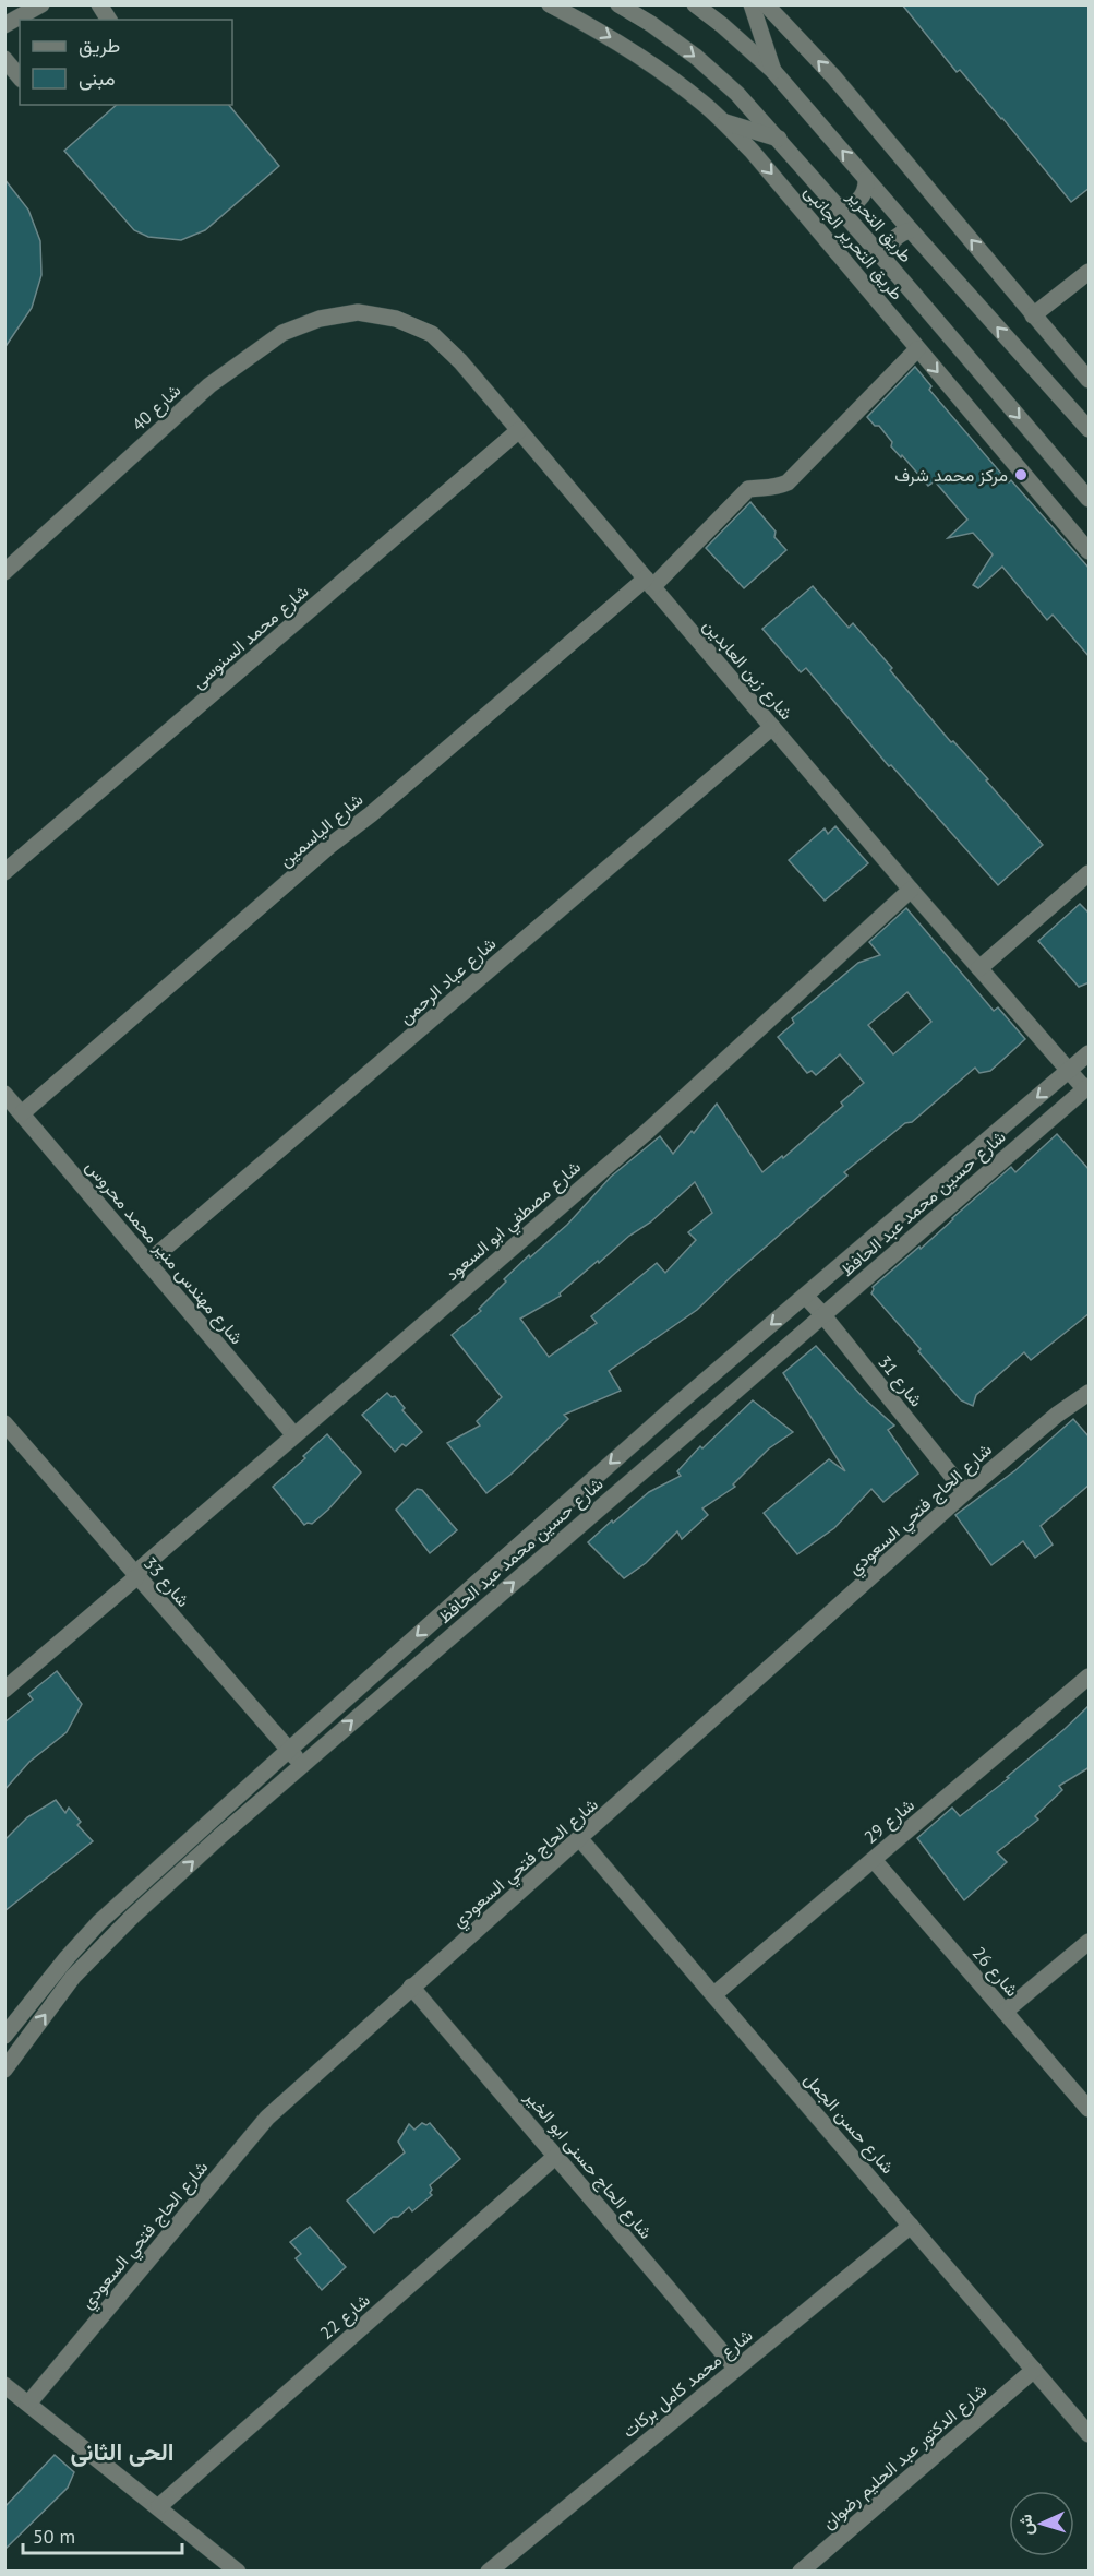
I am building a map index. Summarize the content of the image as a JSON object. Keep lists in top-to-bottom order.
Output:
{
  "streets": {
    "street": [
      "طريق التحرير",
      "طريق التحرير الجانبى",
      "شارع 40",
      "شارع محمد السنوسى",
      "شارع زين العابدين",
      "شارع الياسمين",
      "شارع عباد الرحمن",
      "شارع حسين محمد عبد الحافظ",
      "شارع مصطفي ابو السعود",
      "شارع مهندس منير محمد محروس",
      "شارع 31",
      "شارع الحاج فتحي السعودي",
      "شارع 33",
      "شارع 29",
      "شارع 26",
      "شارع حسن الجمل",
      "شارع الحاج حسنى ابو الخير",
      "شارع 22",
      "شارع محمد كامل بركات",
      "شارع الدكتور عبد الحليم رضوان"
    ]
  },
  "crossings": [
    ["طريق التحرير الجانبى", "شارع الياسمين"],
    ["شارع 40", "شارع زين العابدين"],
    ["شارع محمد السنوسى", "شارع زين العابدين"],
    ["شارع زين العابدين", "شارع الياسمين"],
    ["شارع زين العابدين", "شارع عباد الرحمن"],
    ["شارع زين العابدين", "شارع حسين محمد عبد الحافظ"],
    ["شارع زين العابدين", "شارع مصطفي ابو السعود"],
    ["شارع الياسمين", "شارع مهندس منير محمد محروس"],
    ["شارع عباد الرحمن", "شارع مهندس منير محمد محروس"],
    ["شارع حسين محمد عبد الحافظ", "شارع 31"],
    ["شارع حسين محمد عبد الحافظ", "شارع 33"],
    ["شارع مصطفي ابو السعود", "شارع مهندس منير محمد محروس"],
    ["شارع مصطفي ابو السعود", "شارع 33"],
    ["شارع 31", "شارع الحاج فتحي السعودي"],
    ["شارع الحاج فتحي السعودي", "شارع حسن الجمل"],
    ["شارع الحاج فتحي السعودي", "شارع الحاج حسنى ابو الخير"],
    ["شارع 29", "شارع 26"],
    ["شارع 29", "شارع حسن الجمل"],
    ["شارع حسن الجمل", "شارع محمد كامل بركات"],
    ["شارع حسن الجمل", "شارع الدكتور عبد الحليم رضوان"],
    ["شارع الحاج حسنى ابو الخير", "شارع 22"],
    ["شارع الحاج حسنى ابو الخير", "شارع محمد كامل بركات"]
  ],
  "districts": ["الحى الثانى"],
  "places": ["مركز محمد شرف"],
  "legend": ["طريق", "مبنى"],
  "scale_bar": "50 m",
  "north": "left"
}
